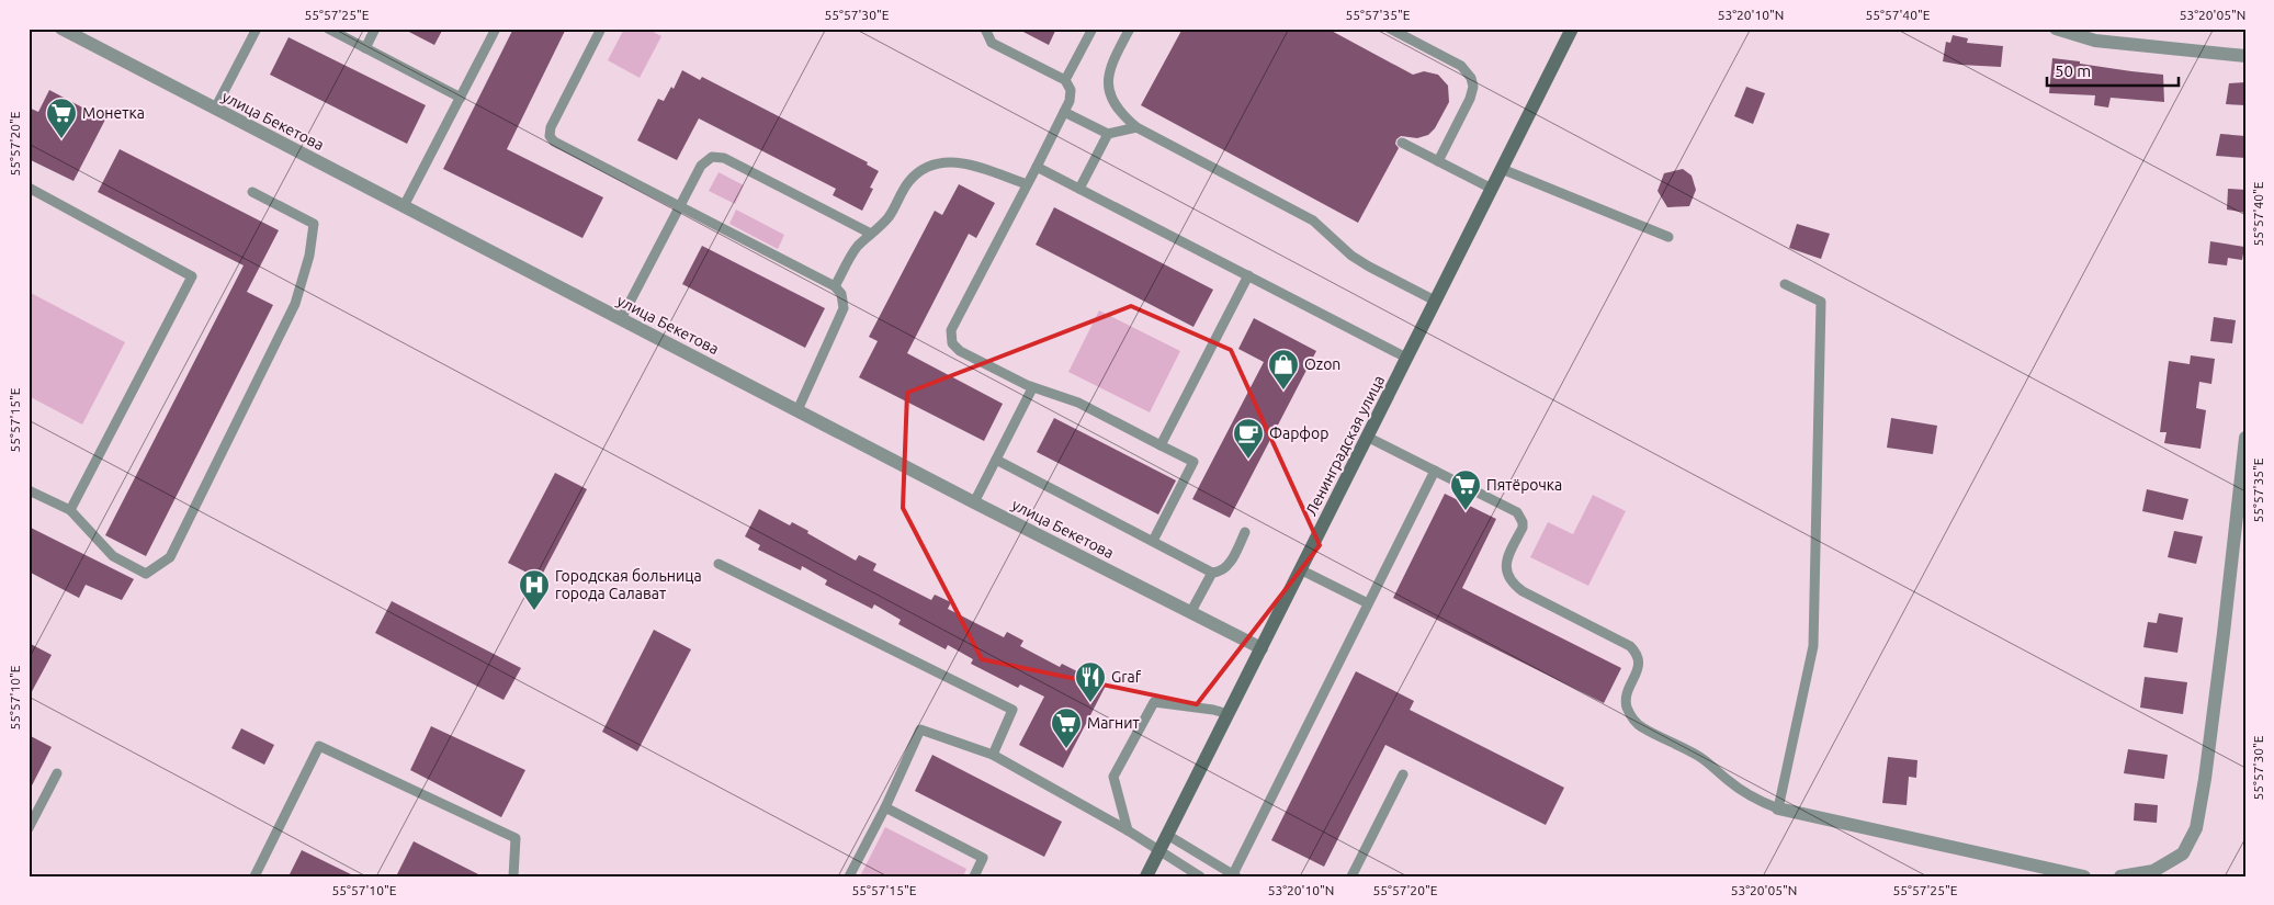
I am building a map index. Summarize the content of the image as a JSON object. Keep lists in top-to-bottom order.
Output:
{
  "streets": {
    "street": ["улица Бекетова", "Ленинградская улица"]
  },
  "crossings": [
    ["улица Бекетова", "Ленинградская улица"]
  ],
  "places": {
    "supermarket": ["Монетка", "Пятёрочка", "Магнит"],
    "shop": ["Ozon"],
    "cafe": ["Фарфор"],
    "hospital": ["Городская больница города Салават"],
    "restaurant": ["Graf"]
  },
  "scale_bar": "50 m",
  "coordinates": [
    "55°57'25\"E",
    "55°57'30\"E",
    "55°57'35\"E",
    "53°20'10\"N",
    "55°57'40\"E",
    "53°20'05\"N",
    "55°57'20\"E",
    "55°57'15\"E",
    "55°57'10\"E"
  ]
}
